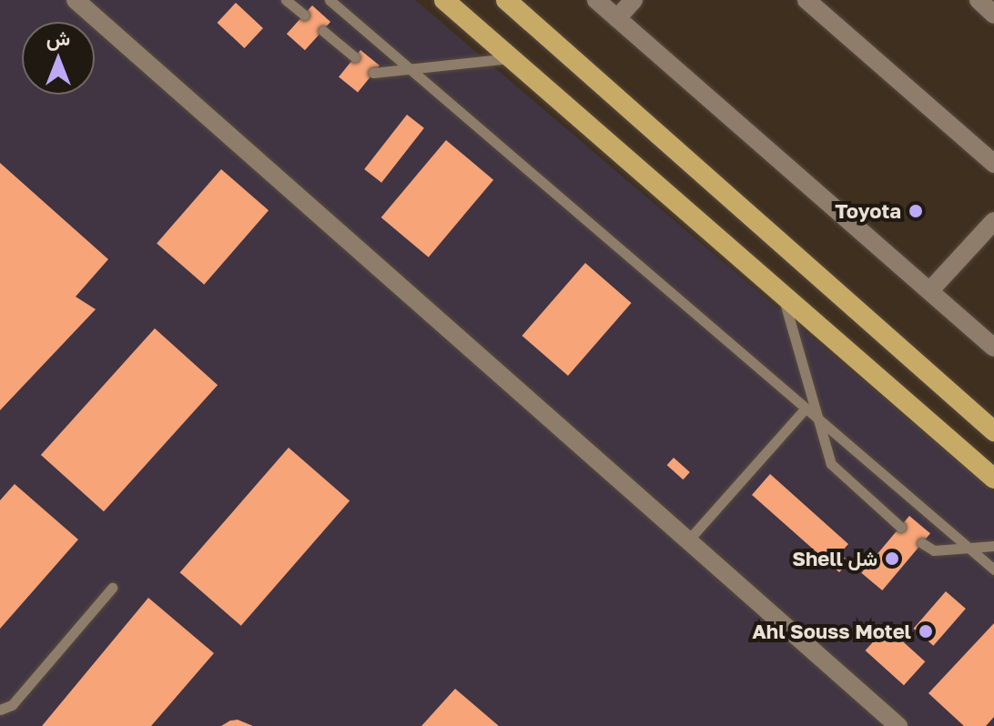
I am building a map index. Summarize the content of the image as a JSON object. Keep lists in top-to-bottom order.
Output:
{
  "places": ["Toyota", "Shell شل", "Ahl Souss Motel"],
  "north": "top"
}
